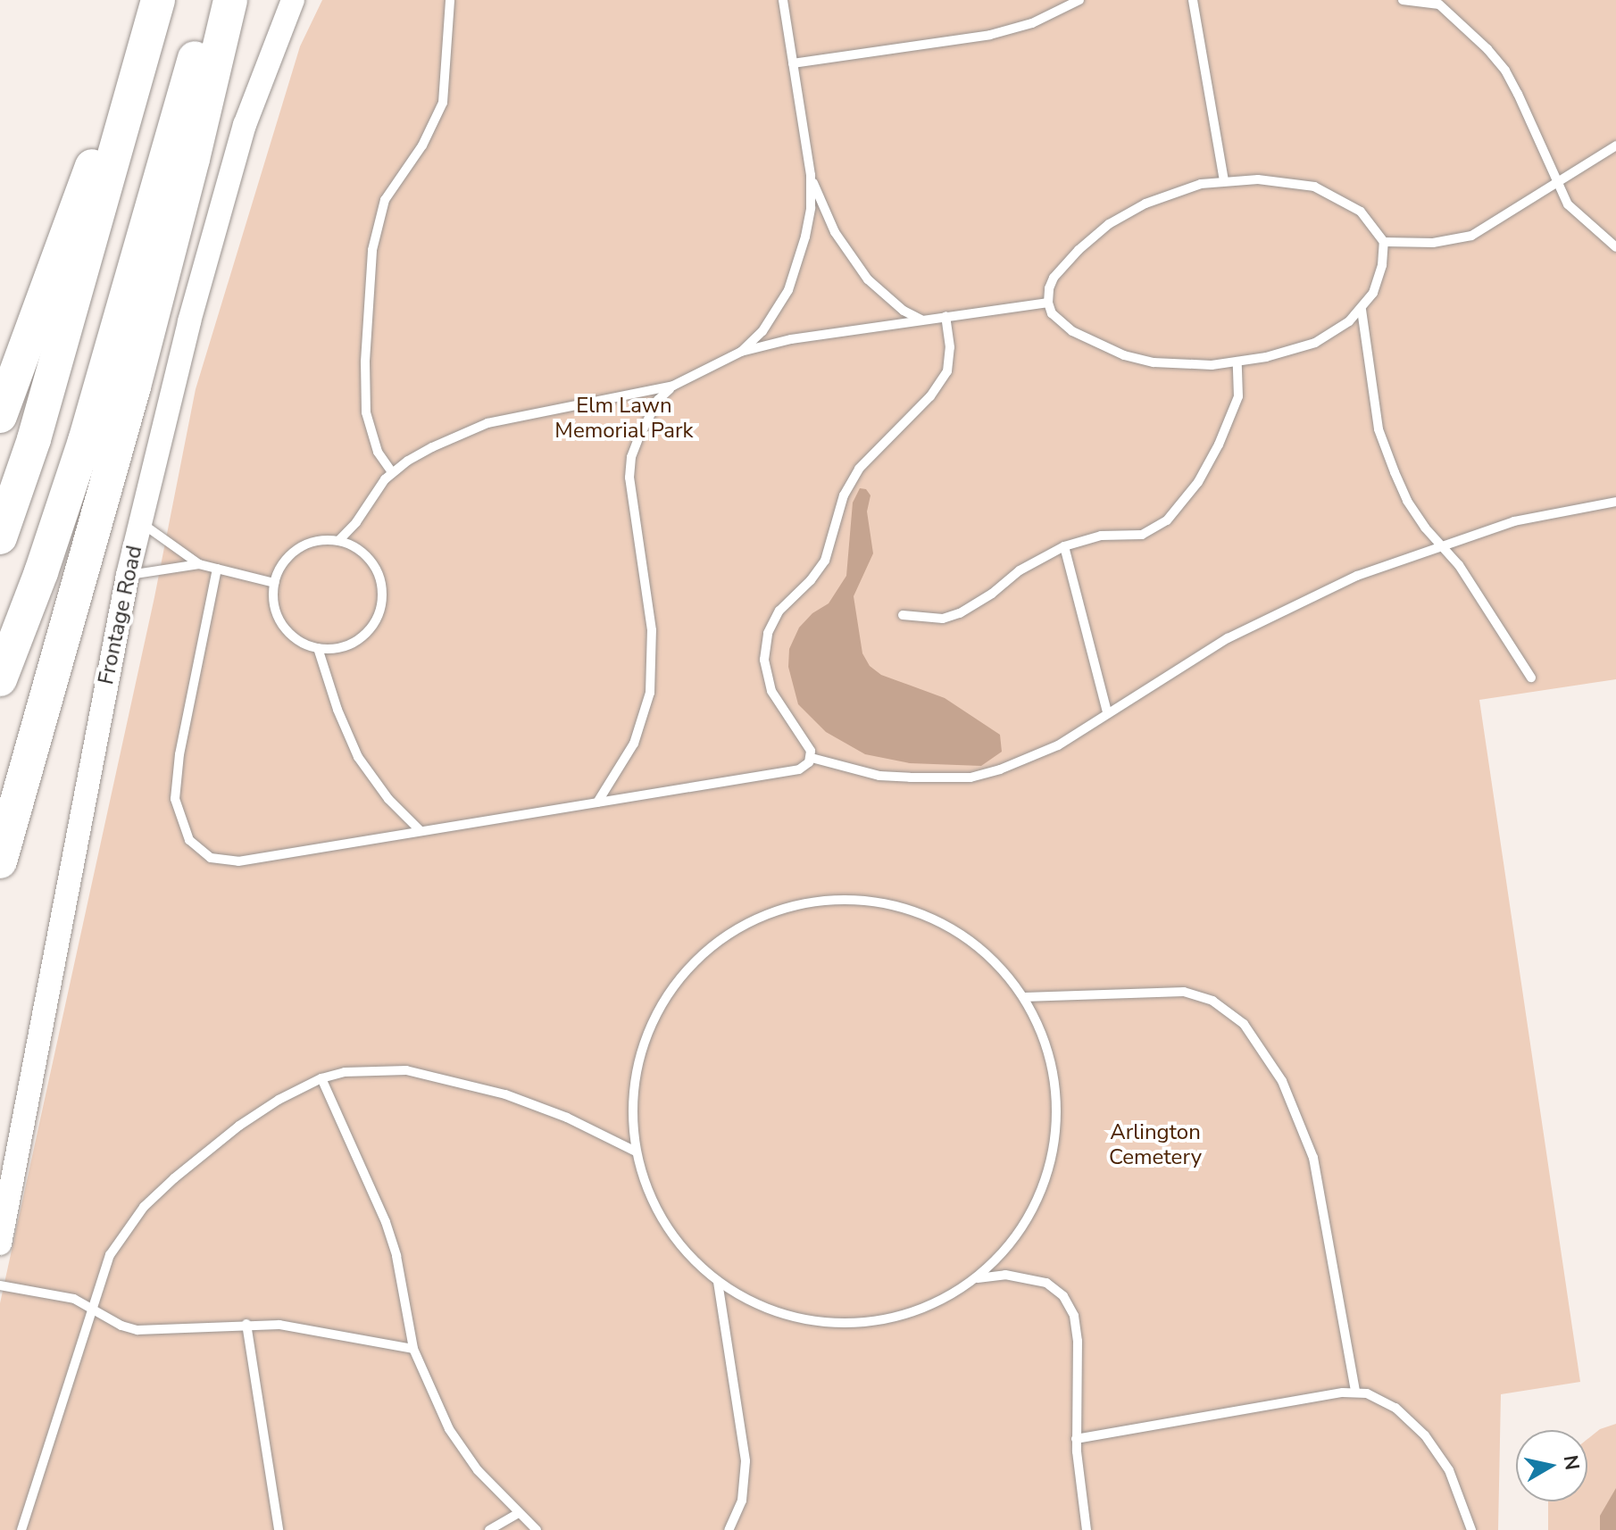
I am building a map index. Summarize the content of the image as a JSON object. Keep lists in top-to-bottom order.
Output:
{
  "streets": {
    "street": ["Frontage Road"]
  },
  "parks": ["Elm Lawn Memorial Park", "Arlington Cemetery"],
  "north": "right"
}
